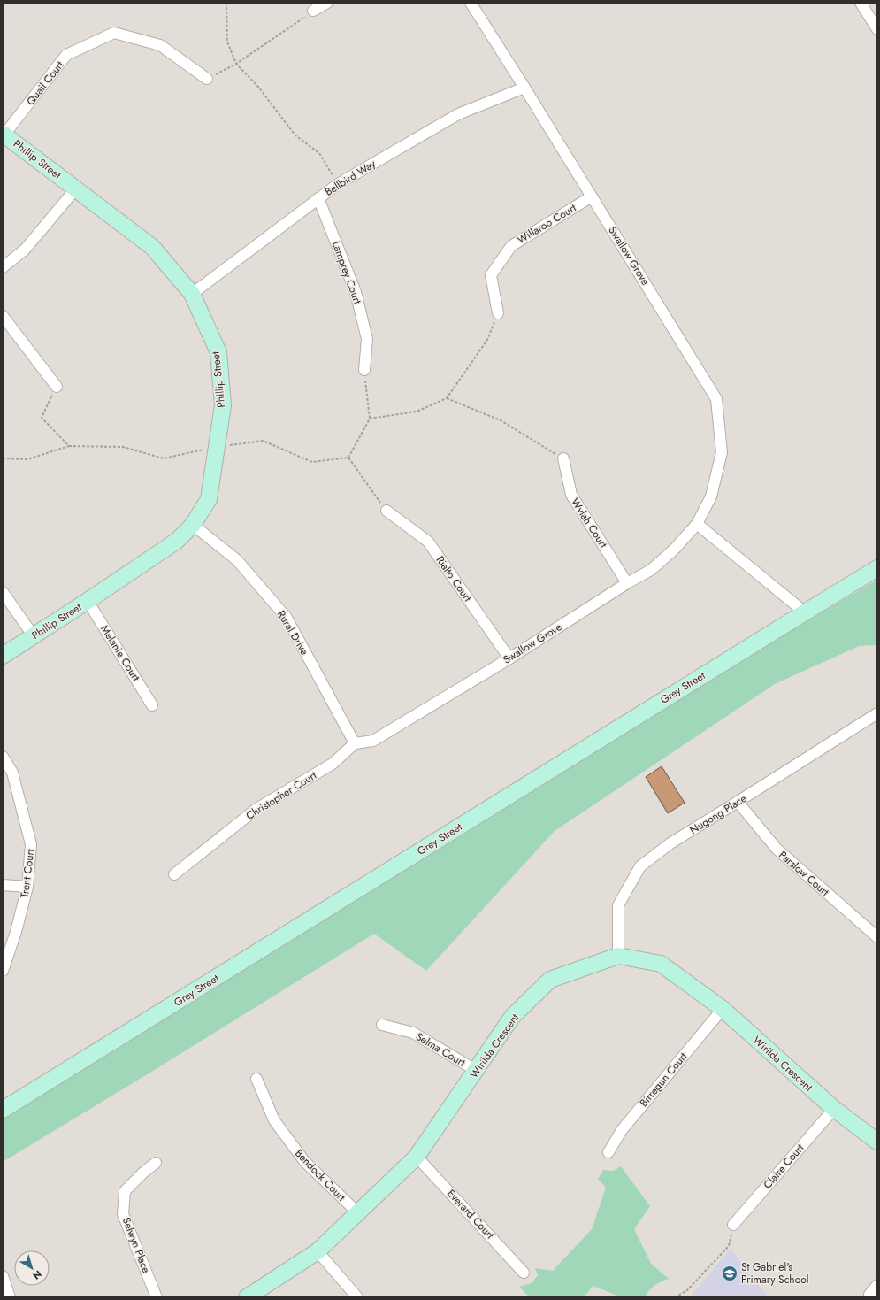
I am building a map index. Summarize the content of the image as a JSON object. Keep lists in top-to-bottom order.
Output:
{
  "streets": {
    "street": [
      "Quail Court",
      "Phillip Street",
      "Bellbird Way",
      "Willaroo Court",
      "Swallow Grove",
      "Lamprey Court",
      "Wylah Court",
      "Rialto Court",
      "Rural Drive",
      "Melanie Court",
      "Grey Street",
      "Christopher Court",
      "Nugong Place",
      "Trent Court",
      "Parslow Court",
      "Wirilda Crescent",
      "Selma Court",
      "Birregun Court",
      "Claire Court",
      "Bendock Court",
      "Everard Court",
      "Selwyn Place"
    ]
  },
  "crossings": [
    ["Quail Court", "Phillip Street"],
    ["Phillip Street", "Bellbird Way"],
    ["Phillip Street", "Rural Drive"],
    ["Phillip Street", "Melanie Court"],
    ["Bellbird Way", "Swallow Grove"],
    ["Bellbird Way", "Lamprey Court"],
    ["Willaroo Court", "Swallow Grove"],
    ["Swallow Grove", "Wylah Court"],
    ["Swallow Grove", "Rialto Court"],
    ["Swallow Grove", "Rural Drive"],
    ["Swallow Grove", "Christopher Court"],
    ["Rural Drive", "Christopher Court"],
    ["Nugong Place", "Parslow Court"],
    ["Nugong Place", "Wirilda Crescent"],
    ["Wirilda Crescent", "Selma Court"],
    ["Wirilda Crescent", "Birregun Court"],
    ["Wirilda Crescent", "Claire Court"],
    ["Wirilda Crescent", "Bendock Court"],
    ["Wirilda Crescent", "Everard Court"]
  ],
  "places": {
    "school or university": ["St Gabriel's Primary School"]
  },
  "north": "bottom right"
}
